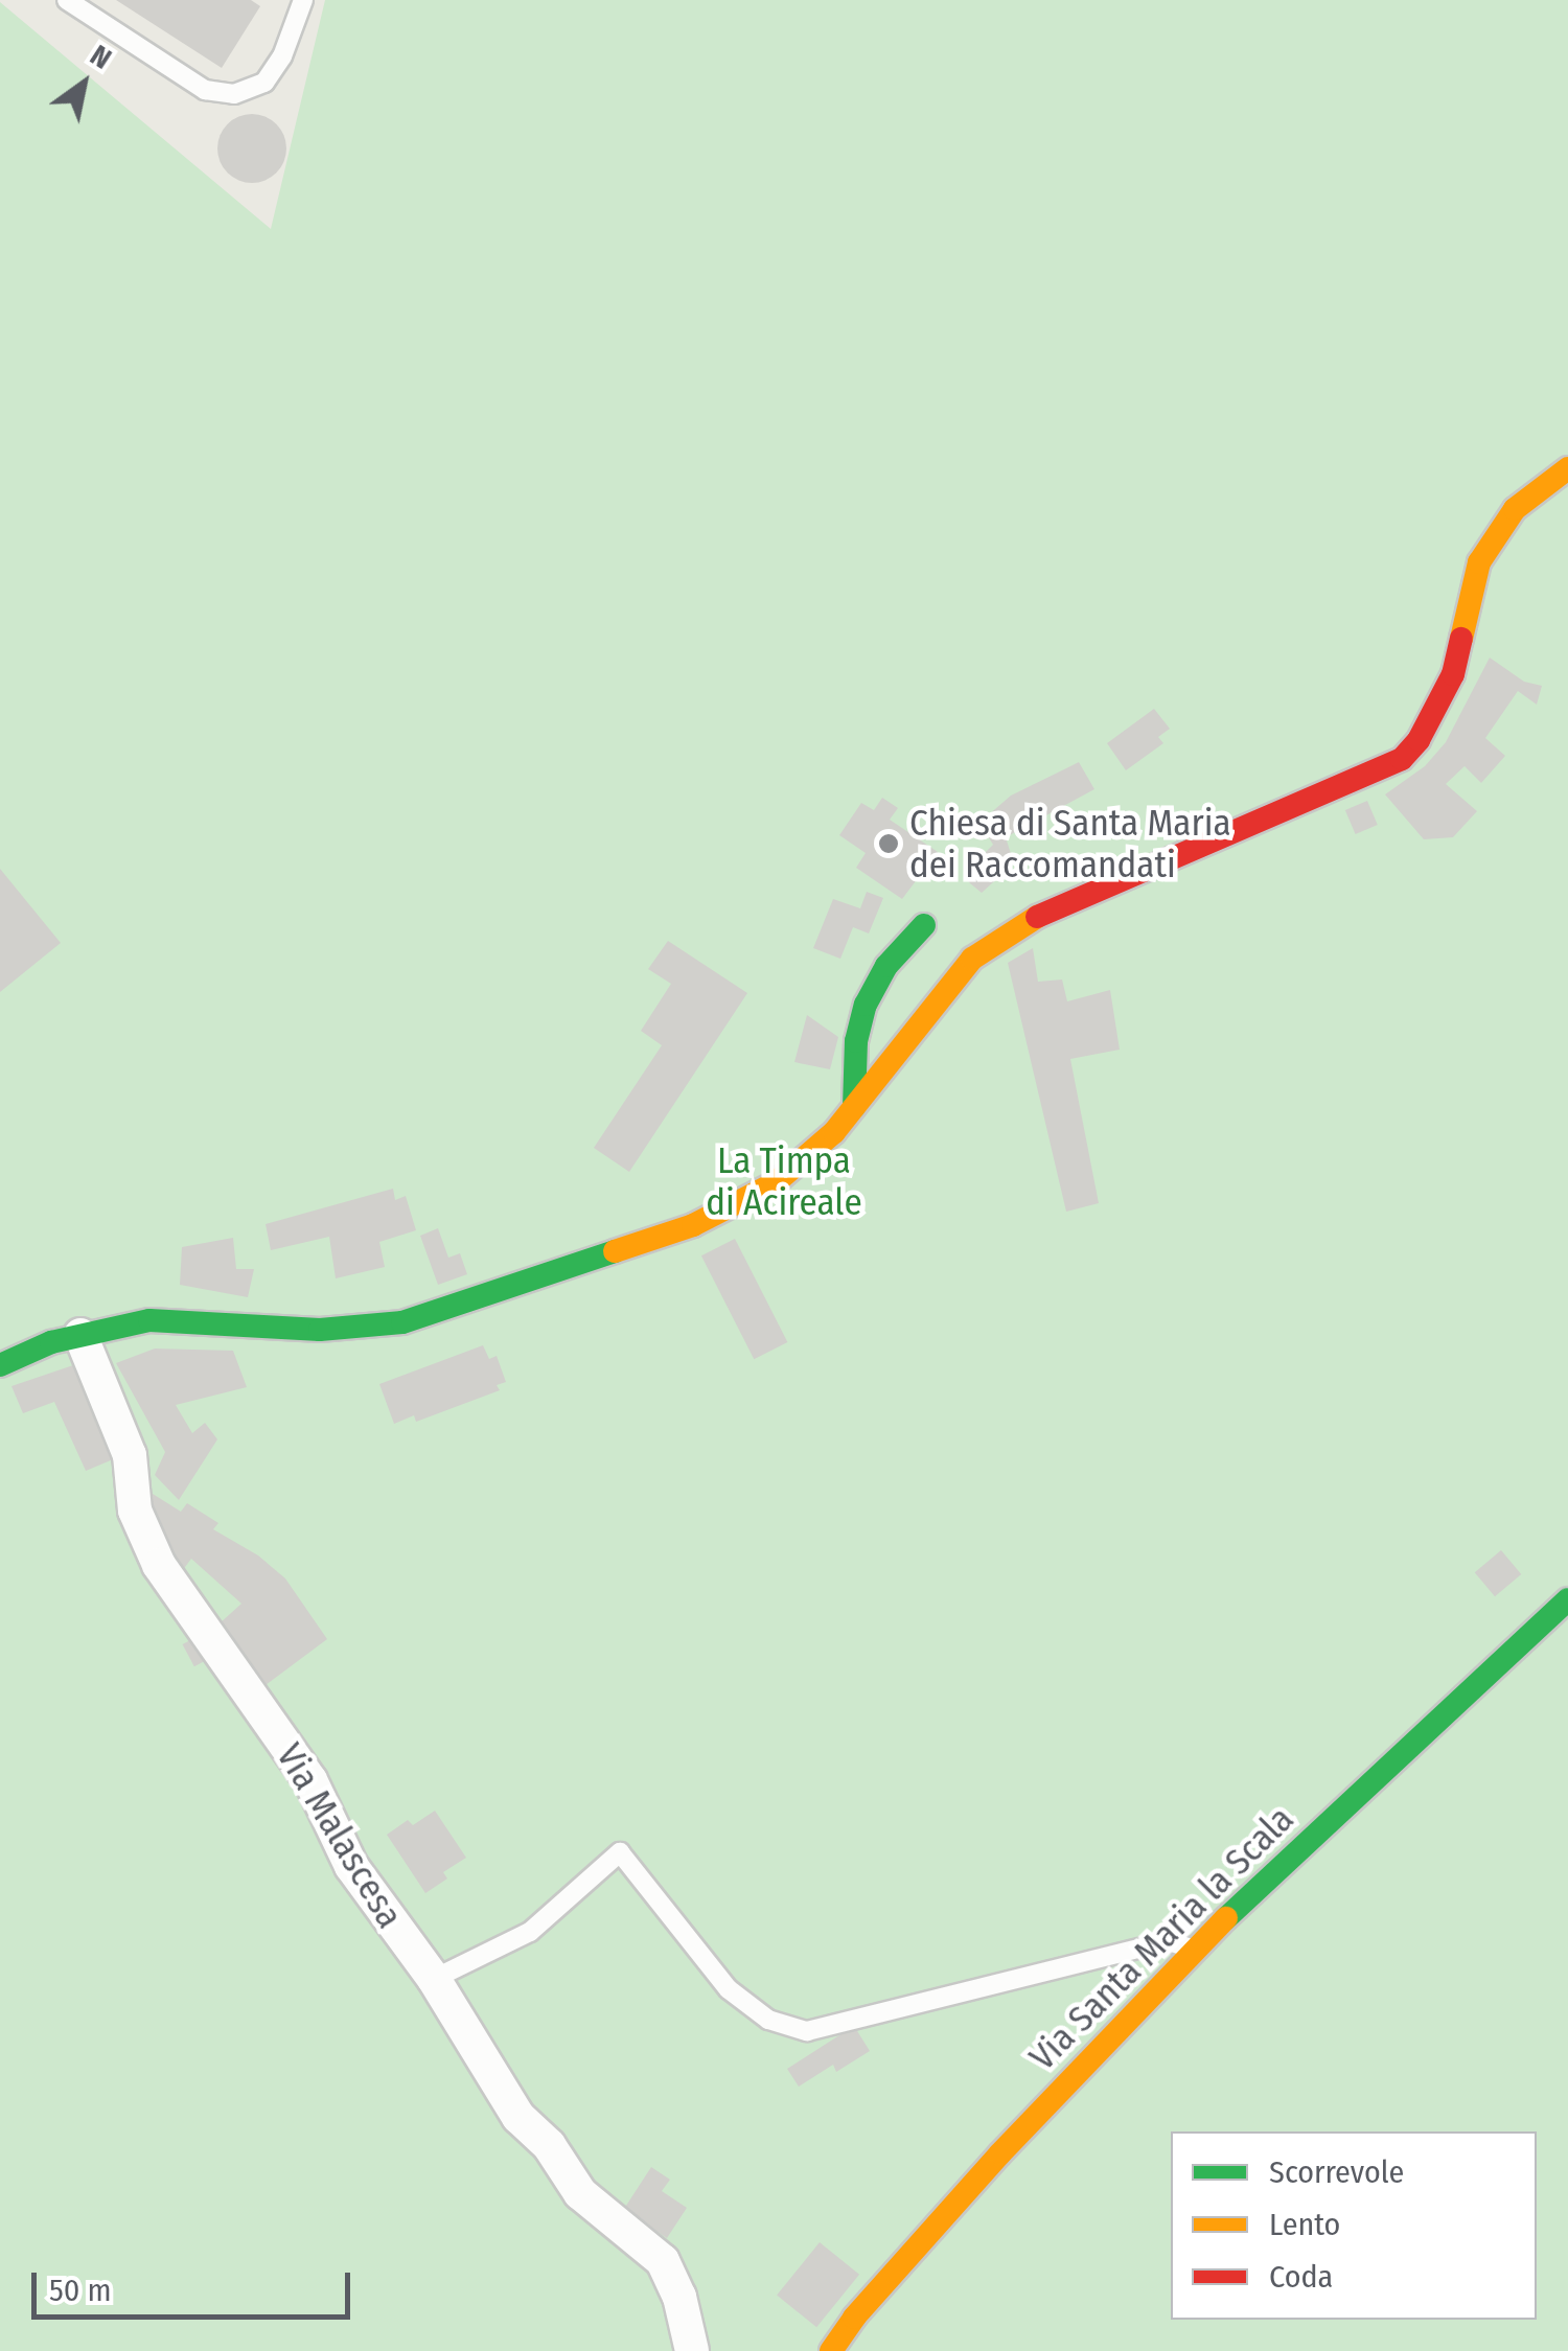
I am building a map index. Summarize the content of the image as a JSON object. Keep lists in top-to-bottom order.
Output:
{
  "streets": {
    "street": ["Via Malascesa", "Via Santa Maria la Scala"]
  },
  "parks": ["La Timpa di Acireale"],
  "places": ["Chiesa di Santa Maria dei Raccomandati"],
  "legend": ["Scorrevole", "Lento", "Coda"],
  "scale_bar": "50 m",
  "north": "top right"
}
